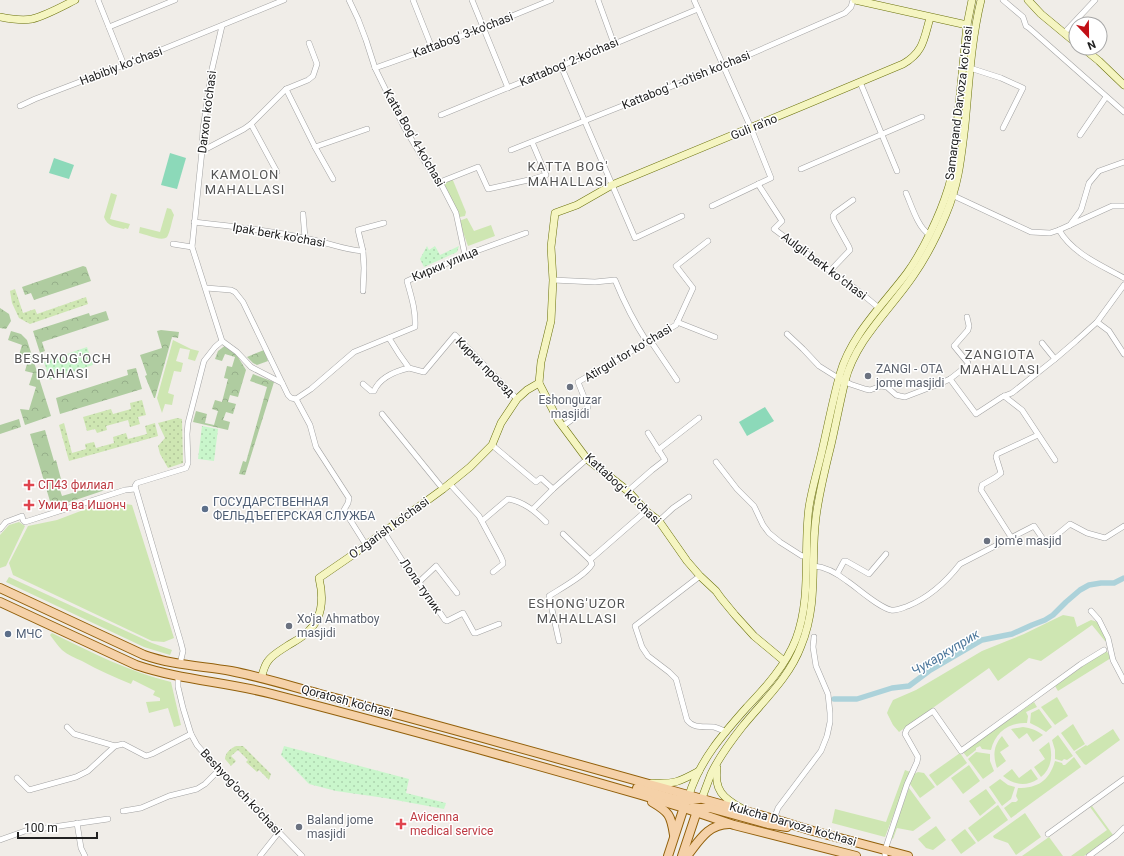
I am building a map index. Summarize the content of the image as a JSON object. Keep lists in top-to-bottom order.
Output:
{
  "streets": {
    "main road": [
      "Samarqand Darvoza koʻchasi",
      "Guli ra'no",
      "Kattabogʻ koʻchasi",
      "O‘zgarish ko‘chasi",
      "Qoratosh ko'chasi",
      "Kukcha Darvoza ko'chasi"
    ],
    "street": [
      "Kattabog' 3-ko'chasi",
      "Kattabog' 2-ko'chasi",
      "Habibiy koʻchasi",
      "Kattabog' 1-o'tish ko'chasi",
      "Darxon ko'chasi",
      "Katta Bog' 4-ko'chasi",
      "Ipak berk ko'chasi",
      "Кирки улица",
      "Aulgli berk koʻchasi",
      "Atirgul tor koʻchasi",
      "Кирки проезд",
      "Лола тупик",
      "Beshyog'och ko'chasi"
    ]
  },
  "crossings": [
    ["Kattabog' 3-ko'chasi", "Katta Bog' 4-ko'chasi"],
    ["Habibiy koʻchasi", "Darxon ko'chasi"],
    ["Samarqand Darvoza koʻchasi", "Aulgli berk koʻchasi"],
    ["Samarqand Darvoza koʻchasi", "Kattabogʻ koʻchasi"],
    ["Samarqand Darvoza koʻchasi", "Qoratosh ko'chasi"],
    ["Samarqand Darvoza koʻchasi", "Kukcha Darvoza ko'chasi"],
    ["Darxon ko'chasi", "Ipak berk ko'chasi"],
    ["Katta Bog' 4-ko'chasi", "Кирки улица"],
    ["Atirgul tor koʻchasi", "Kattabogʻ koʻchasi"],
    ["Кирки проезд", "O‘zgarish ko‘chasi"],
    ["Kattabogʻ koʻchasi", "O‘zgarish ko‘chasi"],
    ["O‘zgarish ko‘chasi", "Лола тупик"],
    ["O‘zgarish ko‘chasi", "Qoratosh ko'chasi"],
    ["Qoratosh ko'chasi", "Beshyog'och ko'chasi"],
    ["Qoratosh ko'chasi", "Kukcha Darvoza ko'chasi"]
  ],
  "districts": [
    "KATTA BOG' MAHALLASI",
    "KAMOLON MAHALLASI",
    "ZANGIOTA MAHALLASI",
    "BESHYOG'OCH DAHASI",
    "ESHONG'UZOR MAHALLASI"
  ],
  "water": ["Чукаркуприк"],
  "places": {
    "other": [
      "ZANGI - OTA jome masjidi",
      "Eshonguzar masjidi",
      "ГОСУДАРСТВЕННАЯ ФЕЛЬДЪЕГЕРСКАЯ СЛУЖБА",
      "jom'e masjid",
      "Xo'ja Ahmatboy masjidi",
      "МЧС",
      "Baland jome masjidi"
    ],
    "health": ["СП43 филиал", "Умид ва Ишонч", "Avicenna medical service"]
  },
  "scale_bar": "100 m",
  "north": "bottom"
}
